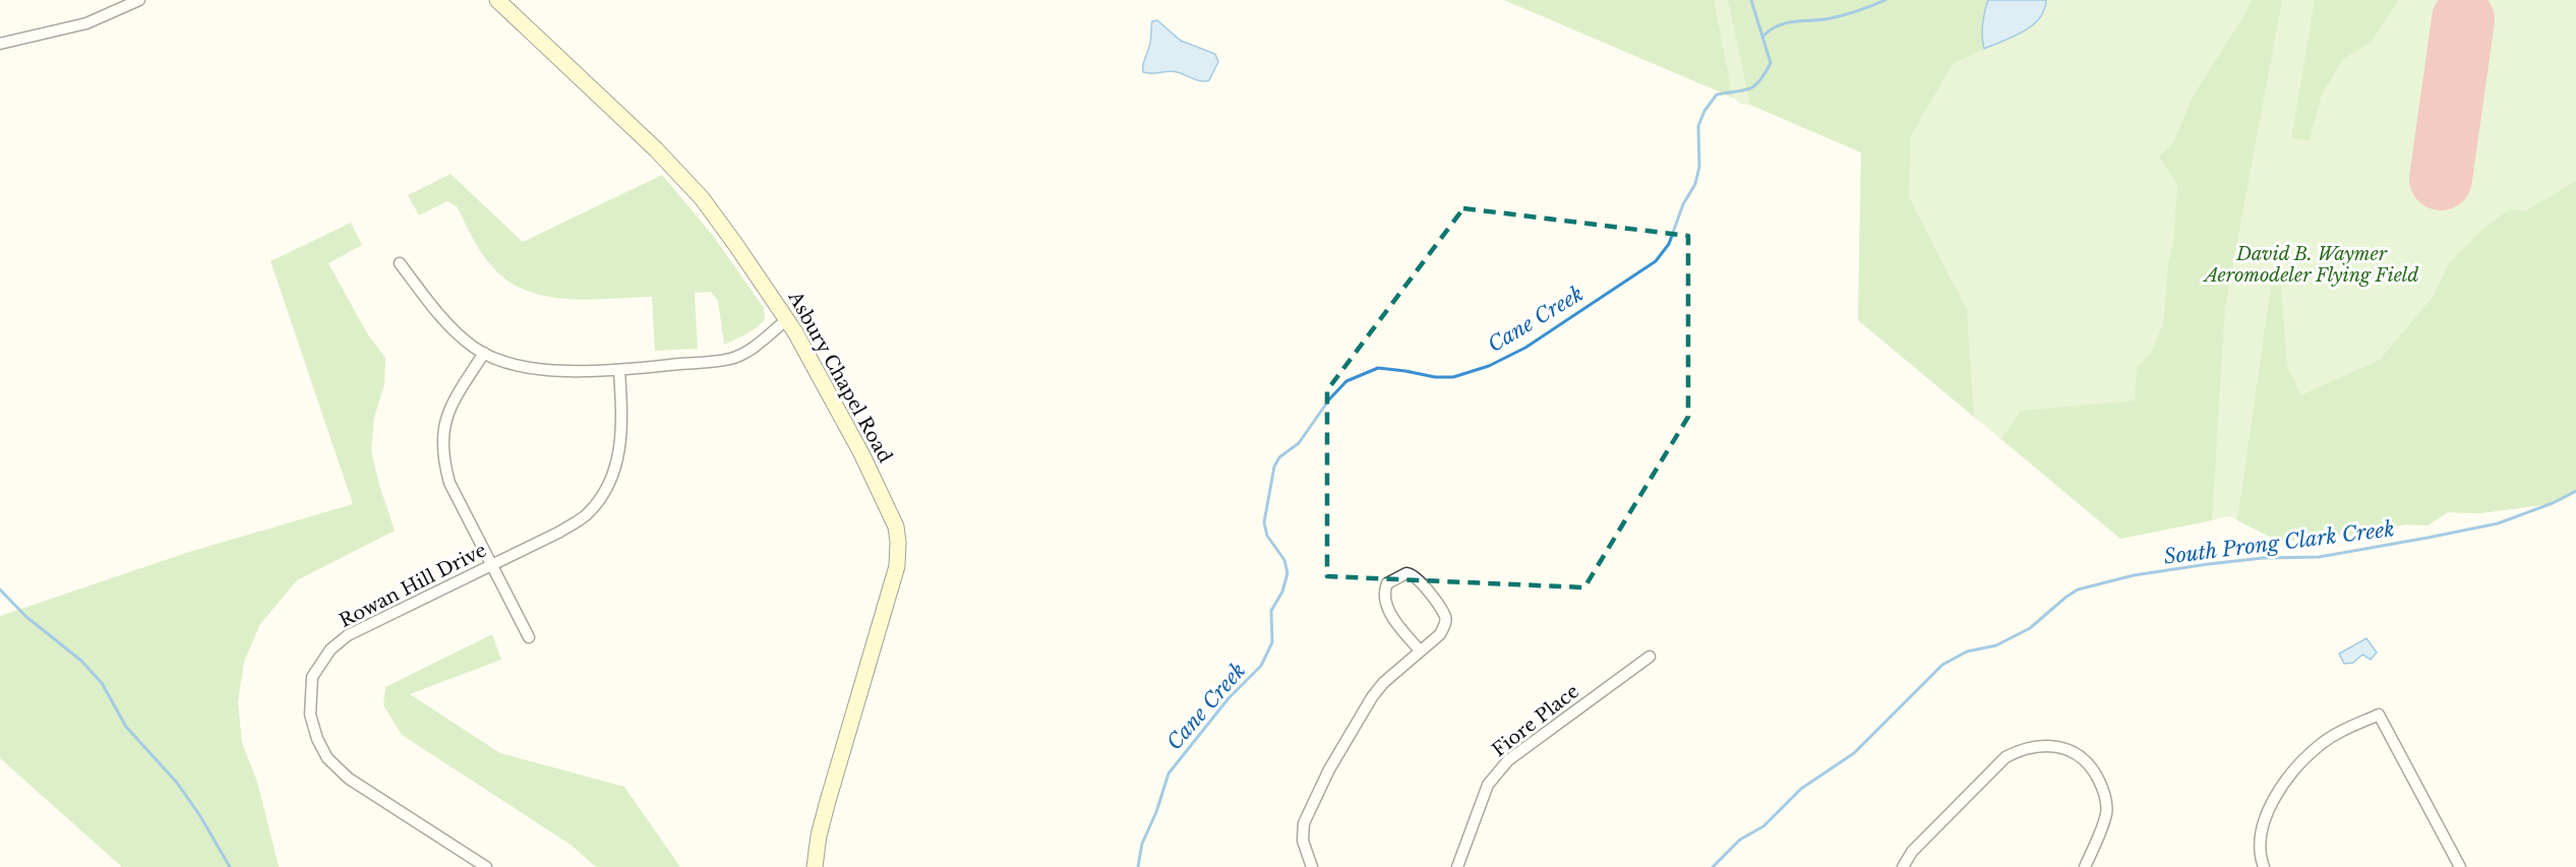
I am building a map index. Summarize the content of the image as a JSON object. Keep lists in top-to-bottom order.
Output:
{
  "streets": {
    "main road": ["Asbury Chapel Road"],
    "street": ["Rowan Hill Drive", "Fiore Place"]
  },
  "water": ["Cane Creek", "South Prong Clark Creek"],
  "parks": ["David B. Waymer Aeromodeler Flying Field"]
}
